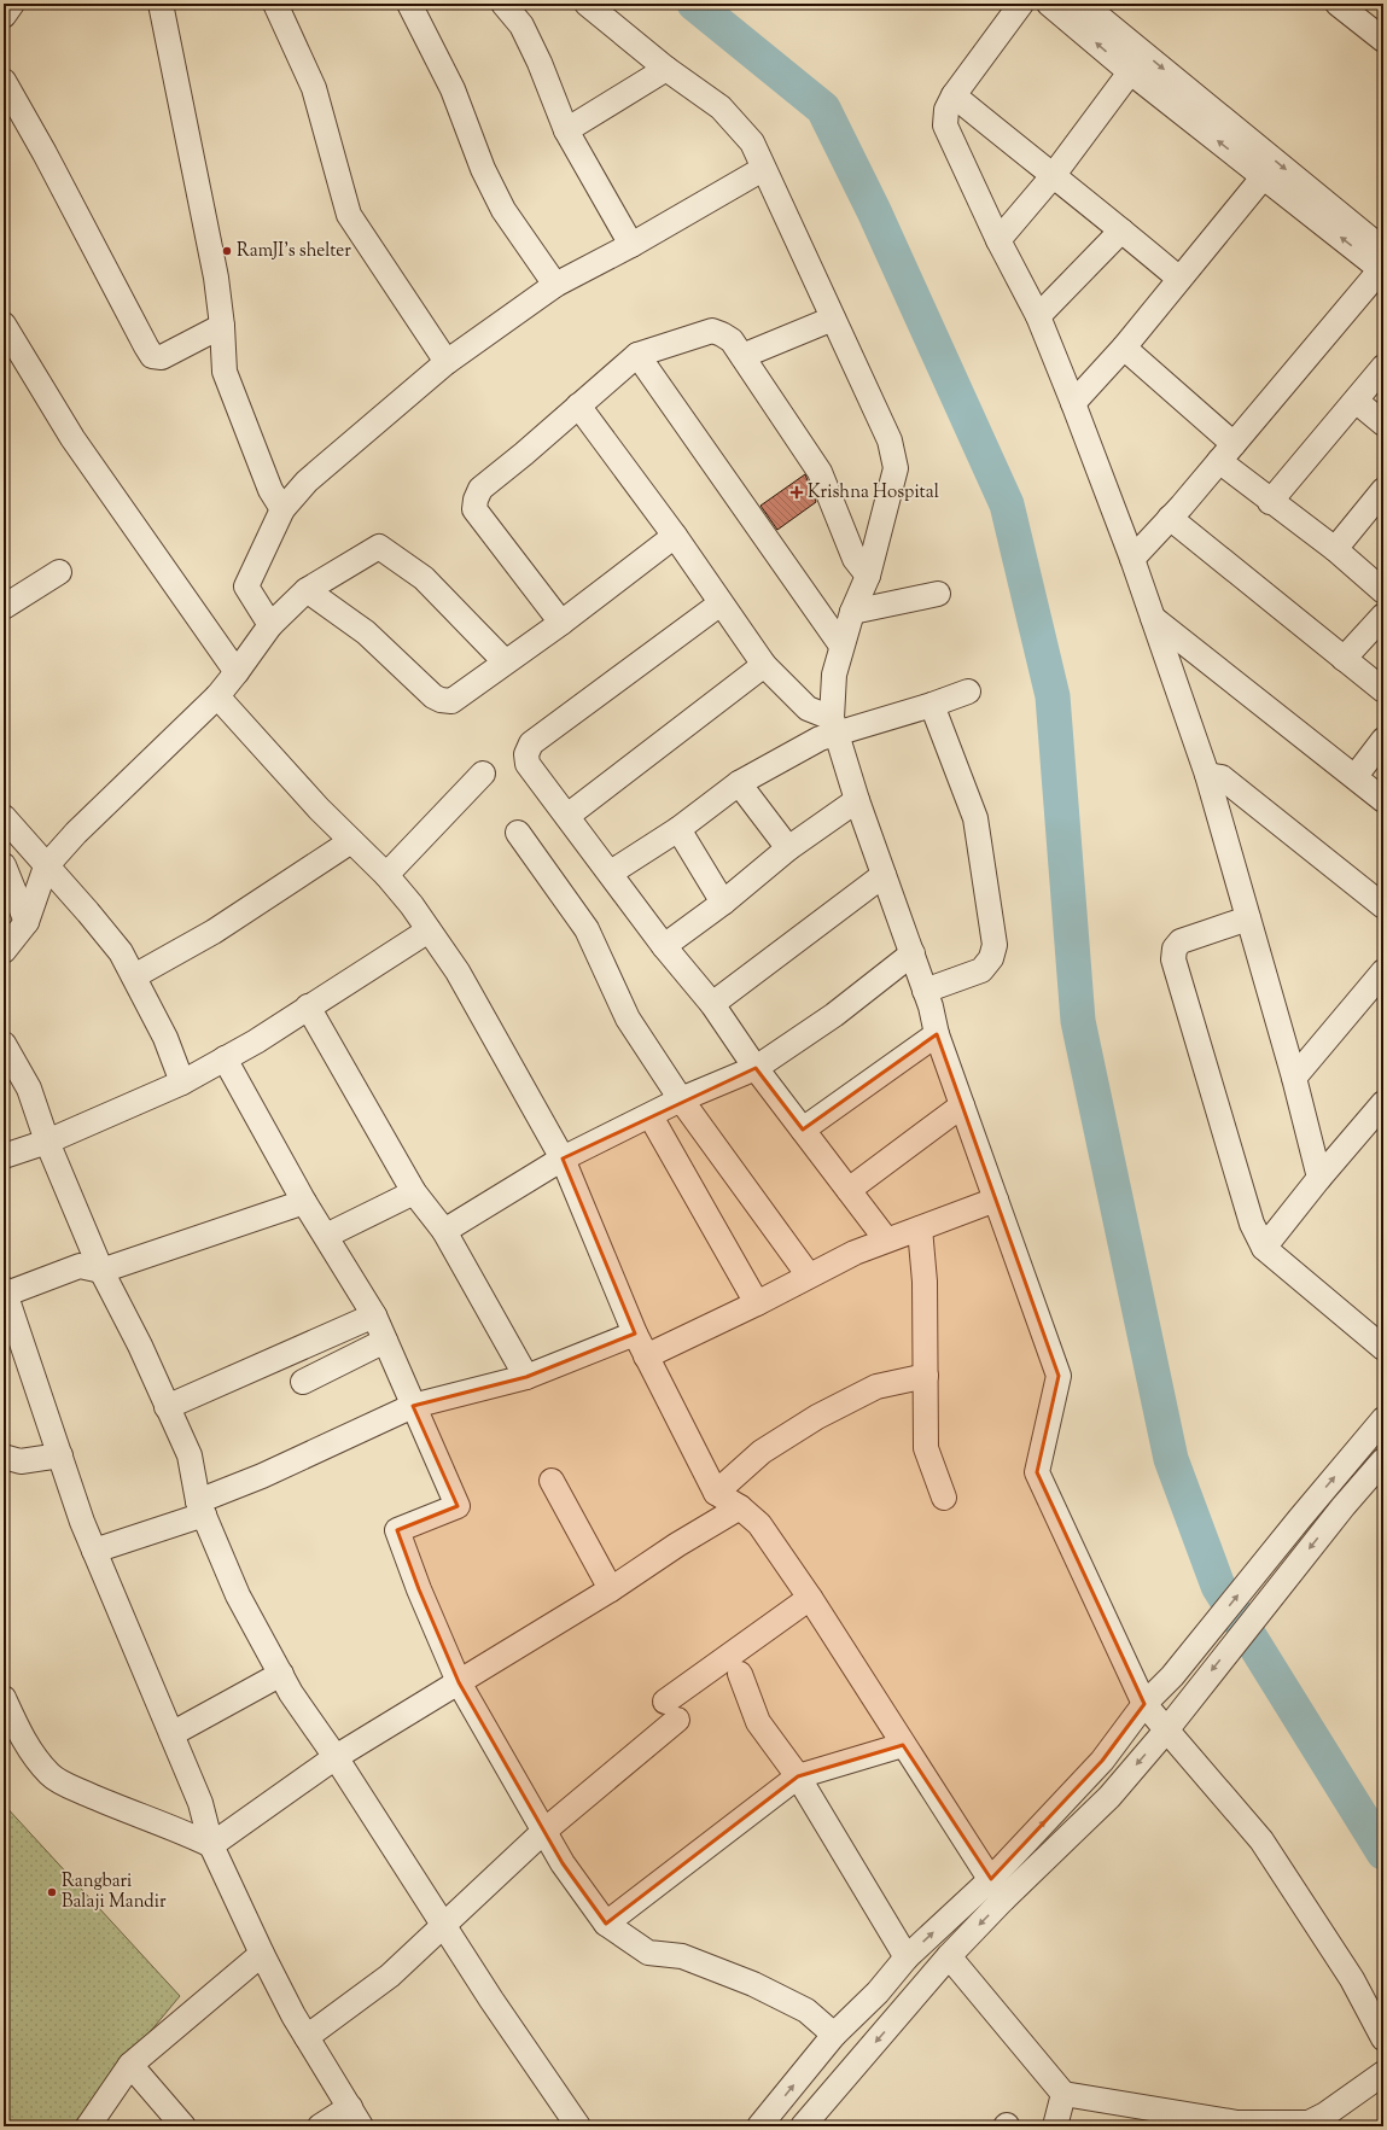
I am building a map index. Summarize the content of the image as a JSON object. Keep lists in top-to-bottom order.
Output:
{
  "places": {
    "other": ["RamJI's shelter", "Rangbari Balaji Mandir"],
    "health": ["Krishna Hospital"]
  }
}
